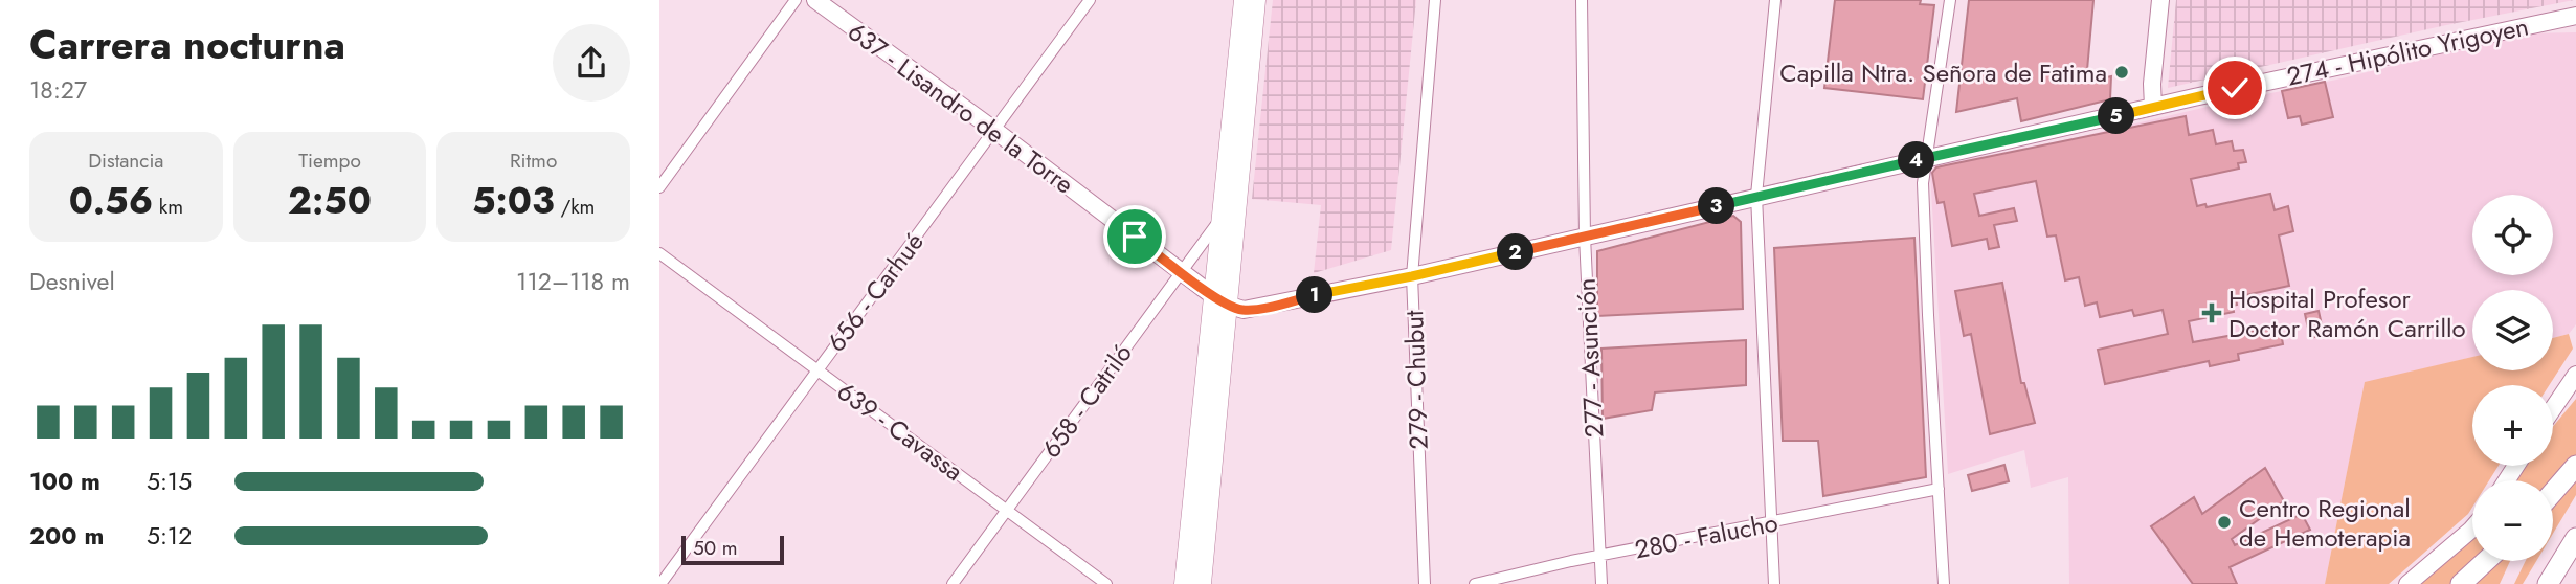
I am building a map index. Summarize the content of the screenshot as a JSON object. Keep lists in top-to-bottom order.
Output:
{
  "streets": {
    "street": [
      "274 - Hipólito Yrigoyen",
      "637 - Lisandro de la Torre",
      "656 - Carhué",
      "277 - Asunción",
      "279 - Chubut",
      "658 - Catriló",
      "639 - Cavassa",
      "280 - Falucho"
    ]
  },
  "crossings": [
    ["274 - Hipólito Yrigoyen", "637 - Lisandro de la Torre"],
    ["274 - Hipólito Yrigoyen", "277 - Asunción"],
    ["274 - Hipólito Yrigoyen", "279 - Chubut"],
    ["637 - Lisandro de la Torre", "656 - Carhué"],
    ["637 - Lisandro de la Torre", "658 - Catriló"],
    ["656 - Carhué", "639 - Cavassa"],
    ["277 - Asunción", "280 - Falucho"],
    ["658 - Catriló", "639 - Cavassa"]
  ],
  "places": {
    "other": ["Capilla Ntra. Señora de Fatima", "Centro Regional de Hemoterapia"],
    "health": ["Hospital Profesor Doctor Ramón Carrillo"]
  },
  "scale_bar": "50 m",
  "page": {
    "heading": ["Carrera nocturna", "18:27"],
    "pins": [
      "5",
      "4",
      "3",
      "2",
      "1"
    ],
    "stats": [
      ["Distancia", "0.56 km"],
      ["Tiempo", "2:50"],
      ["Ritmo", "5:03 /km"]
    ],
    "map_buttons": ["+", "−"],
    "chart": ["Desnivel", "112–118 m"],
    "list": [
      {
        "name": "100 m",
        "note": "5:15"
      },
      {
        "name": "200 m",
        "note": "5:12"
      }
    ],
    "scale": "50 m"
  }
}
